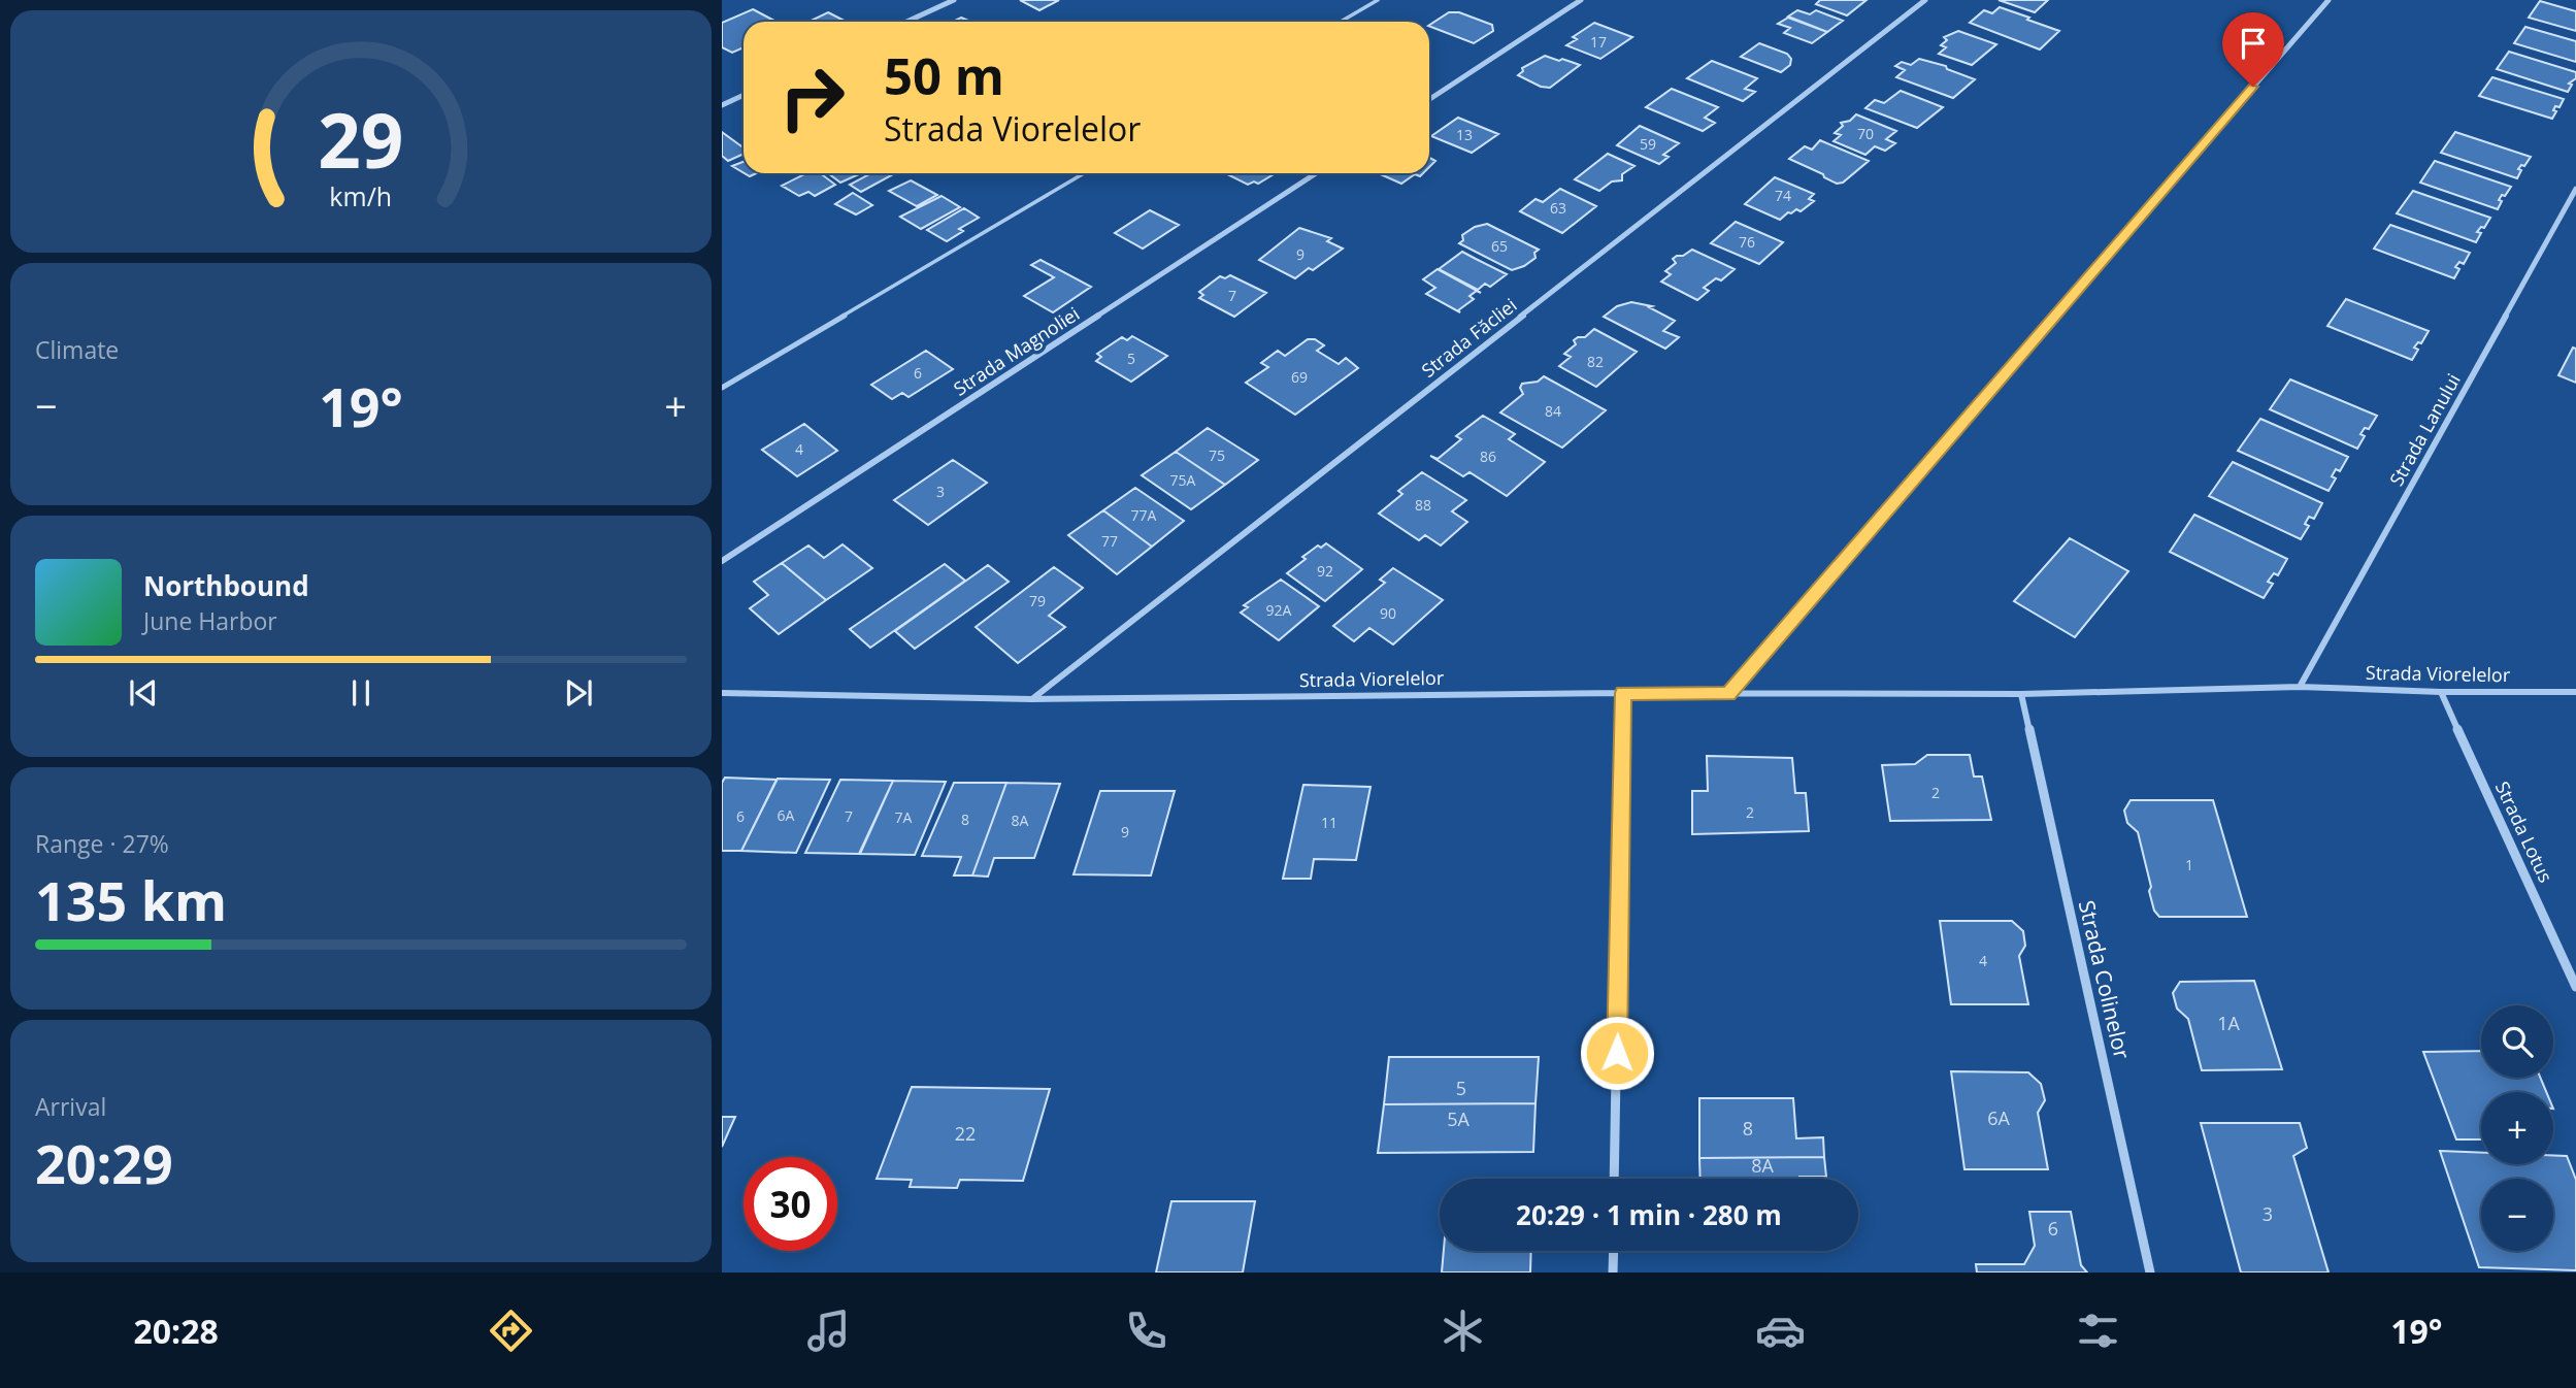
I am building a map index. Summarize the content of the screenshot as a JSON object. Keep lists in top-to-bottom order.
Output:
{
  "streets": {
    "street": [
      "Strada Făcliei",
      "Strada Magnoliei",
      "Strada Lanului",
      "Strada Viorelelor",
      "Strada Lotus",
      "Strada Colinelor"
    ]
  },
  "crossings": [
    ["Strada Făcliei", "Strada Viorelelor"],
    ["Strada Lanului", "Strada Viorelelor"],
    ["Strada Viorelelor", "Strada Lotus"],
    ["Strada Viorelelor", "Strada Colinelor"]
  ],
  "house_numbers": [
    "17",
    "70",
    "13",
    "59",
    "74",
    "63",
    "76",
    "65",
    "9",
    "7",
    "5",
    "82",
    "6",
    "69",
    "84",
    "4",
    "75",
    "86",
    "75A",
    "3",
    "88",
    "77A",
    "77",
    "92",
    "79",
    "92A",
    "90",
    "2",
    "2",
    "6A",
    "6",
    "7",
    "7A",
    "8",
    "8A",
    "11",
    "9",
    "1",
    "4",
    "1A",
    "5",
    "6A",
    "5A",
    "8",
    "22",
    "8A",
    "3",
    "6"
  ],
  "page": {
    "turn": ["50 m", "Strada Viorelelor"],
    "tile": [
      "Climate",
      ["Range · 27%", "135 km"],
      ["Arrival", "20:29"]
    ],
    "heat": ["−", "19°", "+"],
    "song": ["Northbound", "June Harbor"],
    "map_buttons": ["+", "−"],
    "limit": "30",
    "trip": "20:29 · 1 min · 280 m",
    "tabs": ["20:28", "19°"],
    "gauge": ["29", "km/h"]
  }
}
